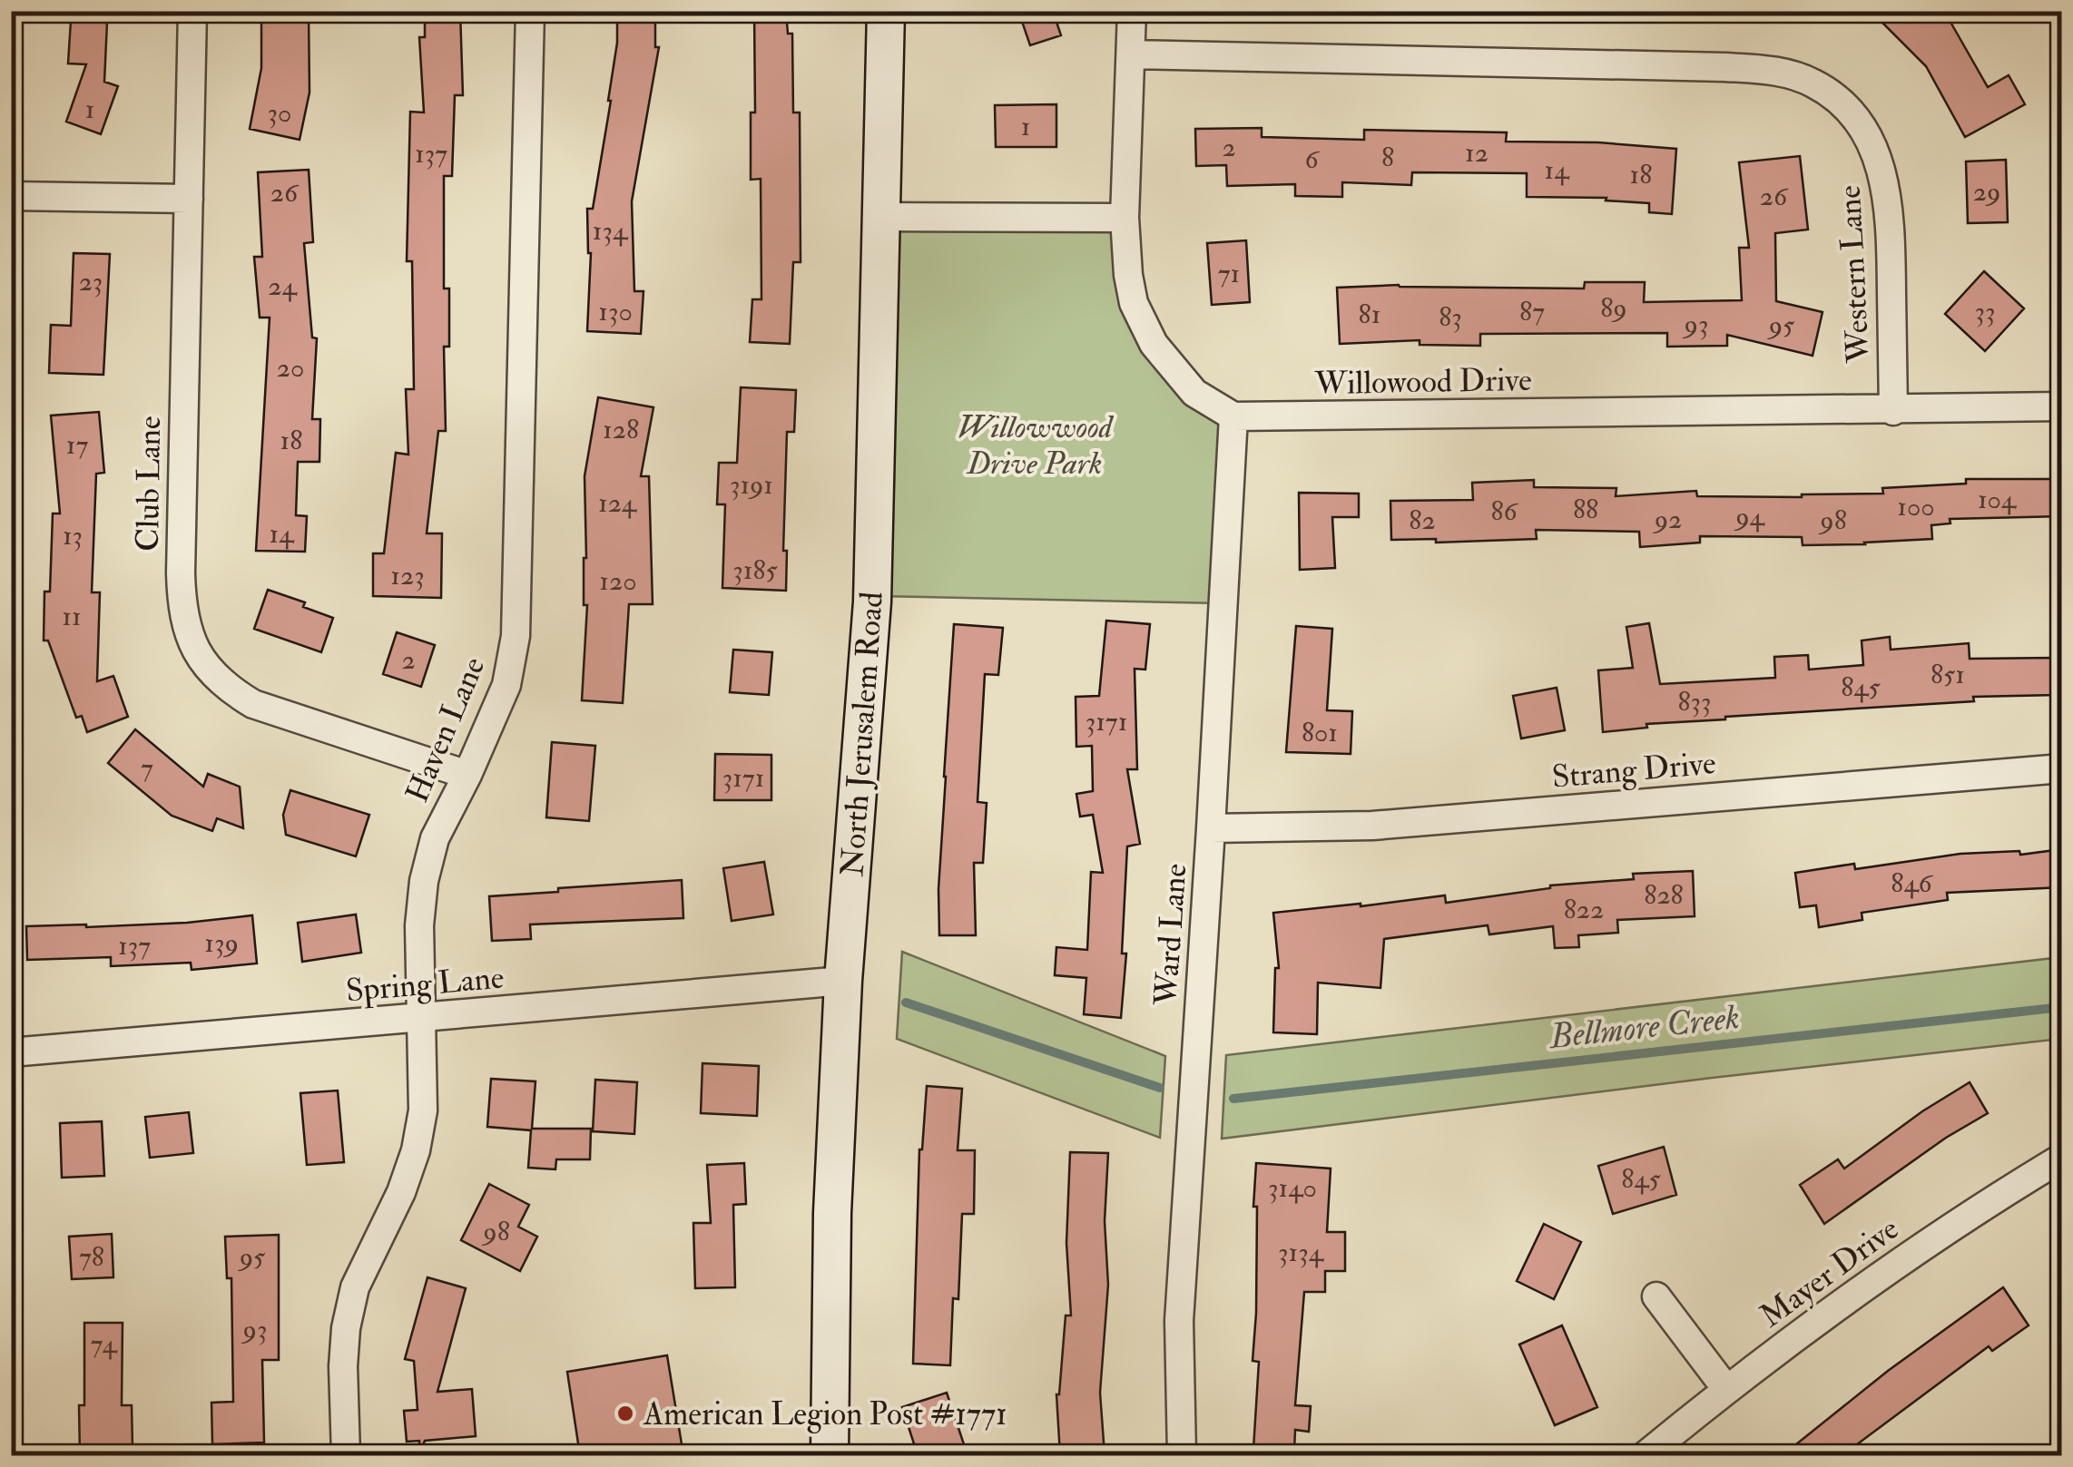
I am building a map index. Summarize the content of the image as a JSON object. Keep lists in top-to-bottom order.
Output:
{
  "streets": {
    "main road": ["North Jerusalem Road"],
    "street": [
      "Western Lane",
      "Willowood Drive",
      "Club Lane",
      "Haven Lane",
      "Strang Drive",
      "Ward Lane",
      "Spring Lane",
      "Mayer Drive"
    ]
  },
  "crossings": [
    ["Western Lane", "Willowood Drive"],
    ["Willowood Drive", "Ward Lane"],
    ["Club Lane", "Haven Lane"],
    ["Haven Lane", "Spring Lane"],
    ["North Jerusalem Road", "Spring Lane"],
    ["Strang Drive", "Ward Lane"]
  ],
  "water": ["Bellmore Creek"],
  "parks": ["Willowwood Drive Park"],
  "places": ["American Legion Post #1771"],
  "house_numbers": [
    "1",
    "30",
    "1",
    "2",
    "12",
    "137",
    "8",
    "6",
    "14",
    "18",
    "29",
    "26",
    "26",
    "134",
    "71",
    "23",
    "24",
    "89",
    "130",
    "87",
    "33",
    "81",
    "83",
    "93",
    "95",
    "20",
    "128",
    "18",
    "17",
    "3191",
    "104",
    "124",
    "100",
    "88",
    "86",
    "94",
    "92",
    "82",
    "98",
    "14",
    "13",
    "3185",
    "123",
    "120",
    "11",
    "2",
    "851",
    "845",
    "833",
    "3171",
    "801",
    "7",
    "3171",
    "846",
    "828",
    "822",
    "139",
    "137",
    "845",
    "3140",
    "98",
    "3134",
    "78",
    "95",
    "93",
    "74"
  ]
}
